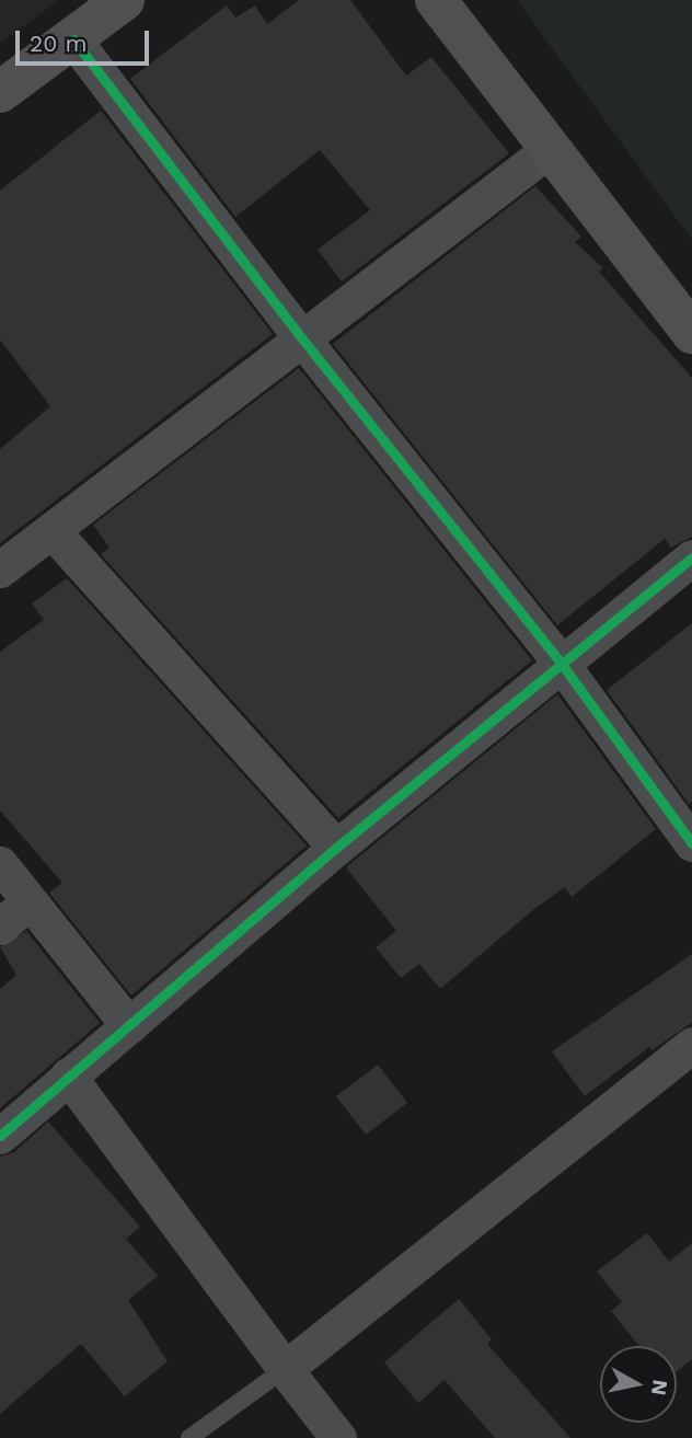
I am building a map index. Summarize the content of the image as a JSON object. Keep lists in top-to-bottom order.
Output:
{
  "scale_bar": "20 m",
  "north": "right"
}
